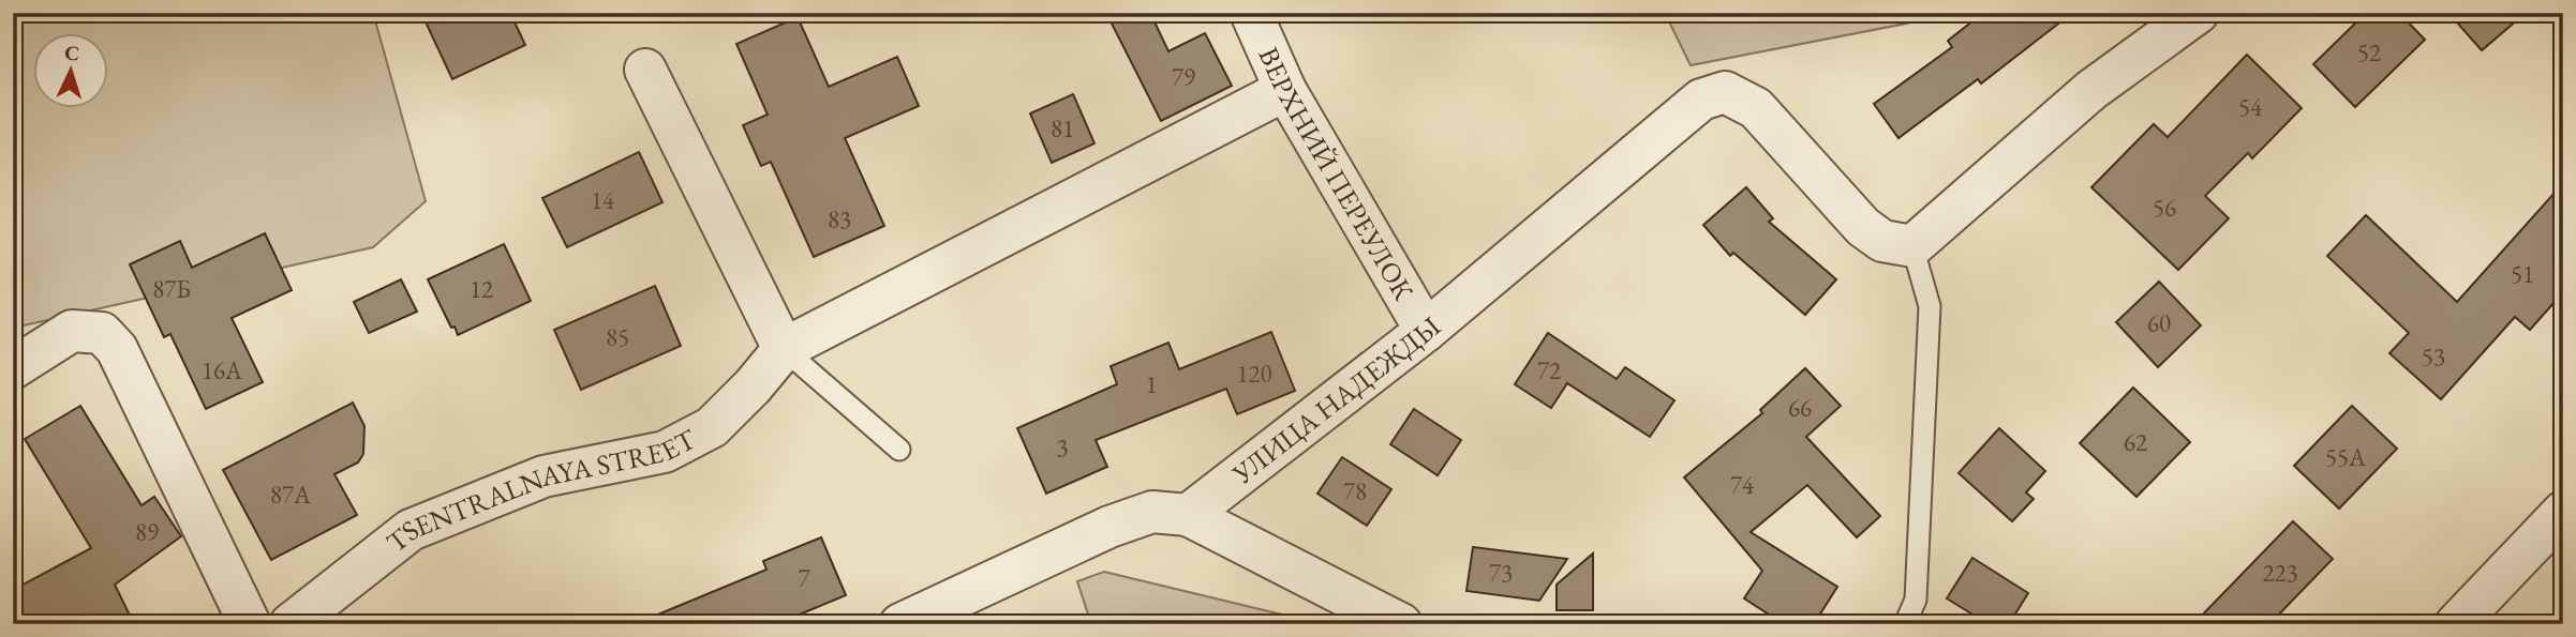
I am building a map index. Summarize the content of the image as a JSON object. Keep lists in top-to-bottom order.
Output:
{
  "streets": {
    "street": ["ВЕРХНИЙ ПЕРЕУЛОК", "УЛИЦА НАДЕЖДЫ", "TSENTRALNAYA STREET"]
  },
  "crossings": [
    ["ВЕРХНИЙ ПЕРЕУЛОК", "УЛИЦА НАДЕЖДЫ"]
  ],
  "house_numbers": [
    "52",
    "79",
    "54",
    "81",
    "14",
    "56",
    "83",
    "51",
    "87Б",
    "12",
    "60",
    "85",
    "53",
    "16А",
    "72",
    "120",
    "1",
    "66",
    "62",
    "3",
    "55А",
    "74",
    "78",
    "87А",
    "89",
    "73",
    "223",
    "7"
  ],
  "north": "top"
}
